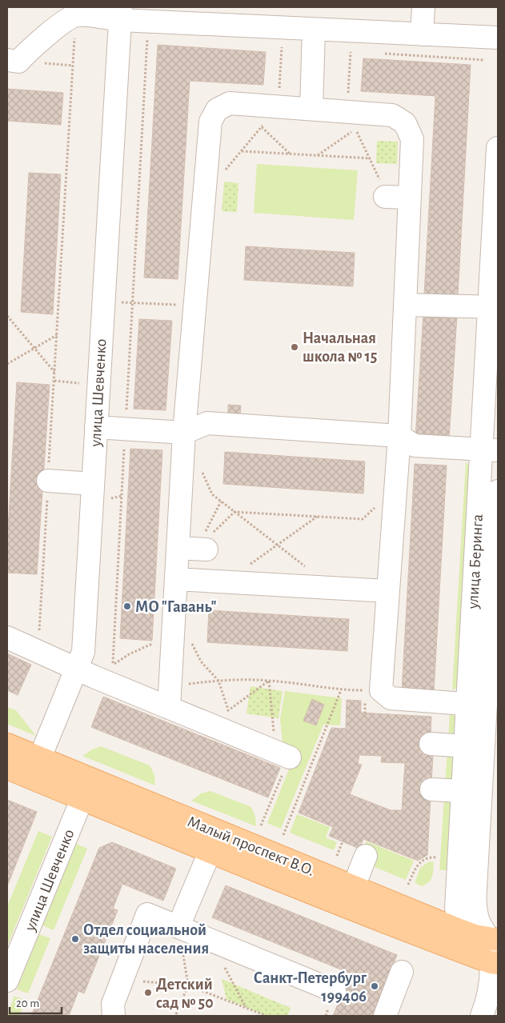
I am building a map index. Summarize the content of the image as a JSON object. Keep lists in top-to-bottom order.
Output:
{
  "streets": {
    "main road": ["Малый проспект В.О."],
    "street": ["улица Шевченко", "улица Беринга"]
  },
  "crossings": [
    ["улица Шевченко", "Малый проспект В.О."],
    ["улица Беринга", "Малый проспект В.О."]
  ],
  "places": [
    "Начальная школа № 15",
    "МО \"Гавань\"",
    "Отдел социальной защиты населения",
    "Санкт-Петербург 199406",
    "Детский сад № 50"
  ],
  "scale_bar": "20 m"
}
